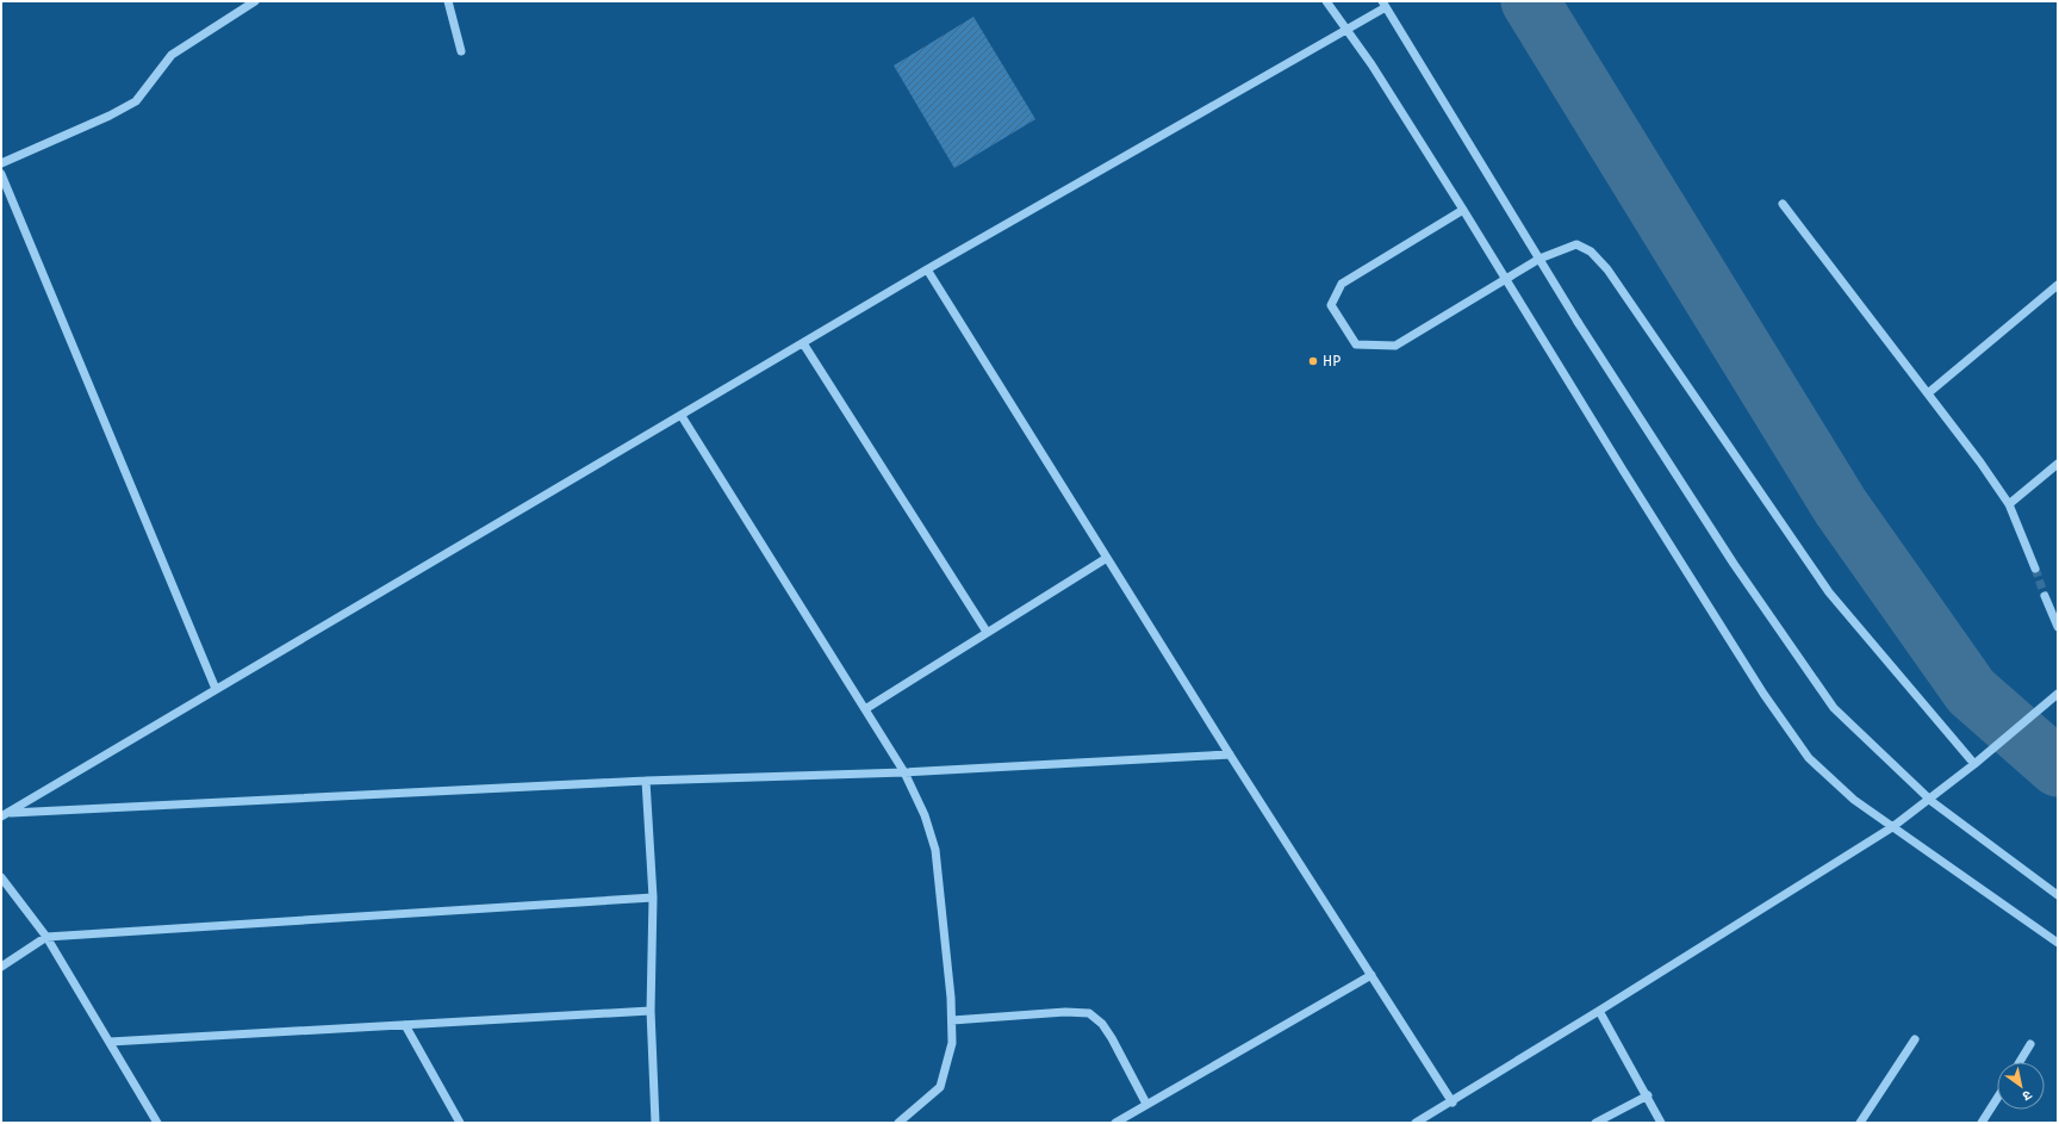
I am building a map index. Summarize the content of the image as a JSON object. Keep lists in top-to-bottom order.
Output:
{
  "places": ["HP"],
  "north": "bottom right"
}
